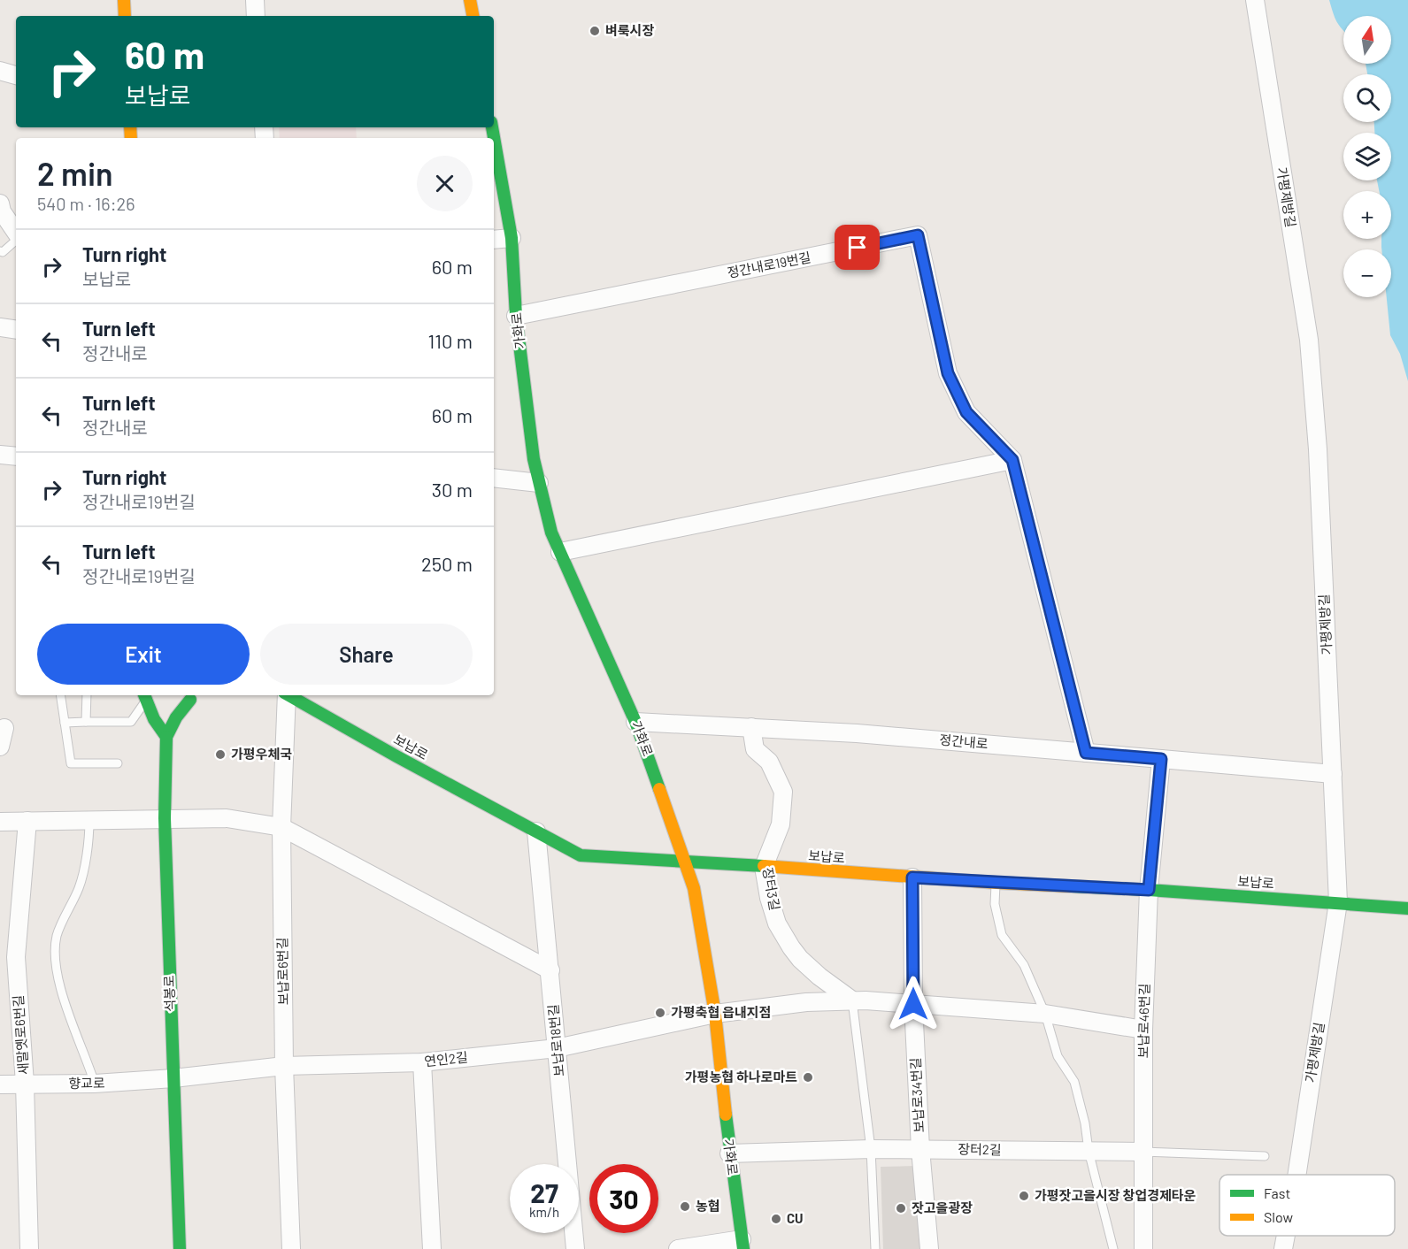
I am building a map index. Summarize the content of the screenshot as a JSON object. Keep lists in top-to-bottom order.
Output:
{
  "streets": {
    "main road": ["가화로", "보납로", "석봉로"],
    "street": [
      "가평제방길",
      "정간내로19번길",
      "정간내로",
      "장터3길",
      "보납로6번길",
      "보납로46번길",
      "새말옛로6번길",
      "보납로18번길",
      "연인2길",
      "향교로",
      "보납로34번길",
      "장터2길"
    ]
  },
  "crossings": [
    ["가평제방길", "정간내로"],
    ["가평제방길", "보납로"],
    ["정간내로19번길", "가화로"],
    ["정간내로19번길", "정간내로"],
    ["가화로", "정간내로"],
    ["가화로", "보납로"],
    ["가화로", "연인2길"],
    ["가화로", "장터2길"],
    ["정간내로", "장터3길"],
    ["보납로", "장터3길"],
    ["보납로", "보납로46번길"],
    ["보납로", "보납로18번길"],
    ["보납로", "보납로34번길"],
    ["보납로6번길", "연인2길"],
    ["석봉로", "연인2길"],
    ["석봉로", "향교로"],
    ["보납로46번길", "장터2길"],
    ["새말옛로6번길", "향교로"],
    ["보납로18번길", "연인2길"],
    ["연인2길", "향교로"],
    ["보납로34번길", "장터2길"]
  ],
  "places": [
    "벼룩시장",
    "가평우체국",
    "가평축협 읍내지점",
    "가평농협 하나로마트",
    "가평잣고을시장 창업경제타운",
    "농협",
    "잣고을광장",
    "CU"
  ],
  "legend": ["Fast", "Slow"],
  "north": "top",
  "page": {
    "map_buttons": ["+", "−"],
    "turn": ["60 m", "보납로"],
    "heading": ["2 min", "540 m · 16:26"],
    "list": [
      {
        "name": "Turn right",
        "note": "보납로",
        "value": "60 m"
      },
      {
        "name": "Turn left",
        "note": "정간내로",
        "value": "110 m"
      },
      {
        "name": "Turn left",
        "note": "정간내로",
        "value": "60 m"
      },
      {
        "name": "Turn right",
        "note": "정간내로19번길",
        "value": "30 m"
      },
      {
        "name": "Turn left",
        "note": "정간내로19번길",
        "value": "250 m"
      }
    ],
    "buttons": ["Exit", "Share"],
    "speed": "27 km/h",
    "limit": "30"
  }
}
